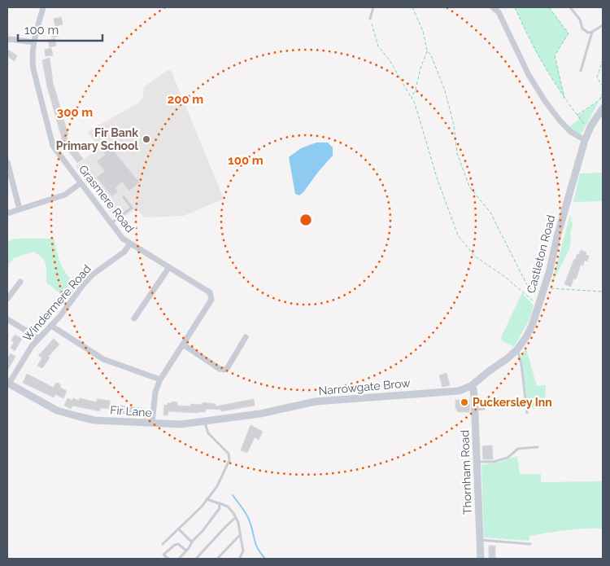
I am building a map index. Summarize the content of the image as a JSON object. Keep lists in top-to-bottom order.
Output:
{
  "streets": {
    "street": [
      "Grasmere Road",
      "Castleton Road",
      "Windermere Road",
      "Narrowgate Brow",
      "Fir Lane",
      "Thornham Road"
    ]
  },
  "crossings": [
    ["Grasmere Road", "Windermere Road"],
    ["Grasmere Road", "Fir Lane"],
    ["Castleton Road", "Narrowgate Brow"],
    ["Castleton Road", "Thornham Road"],
    ["Windermere Road", "Fir Lane"],
    ["Narrowgate Brow", "Fir Lane"],
    ["Narrowgate Brow", "Thornham Road"]
  ],
  "places": ["Fir Bank Primary School", "Puckersley Inn"],
  "scale_bar": "100 m",
  "rings": ["200 m", "300 m", "100 m"]
}
